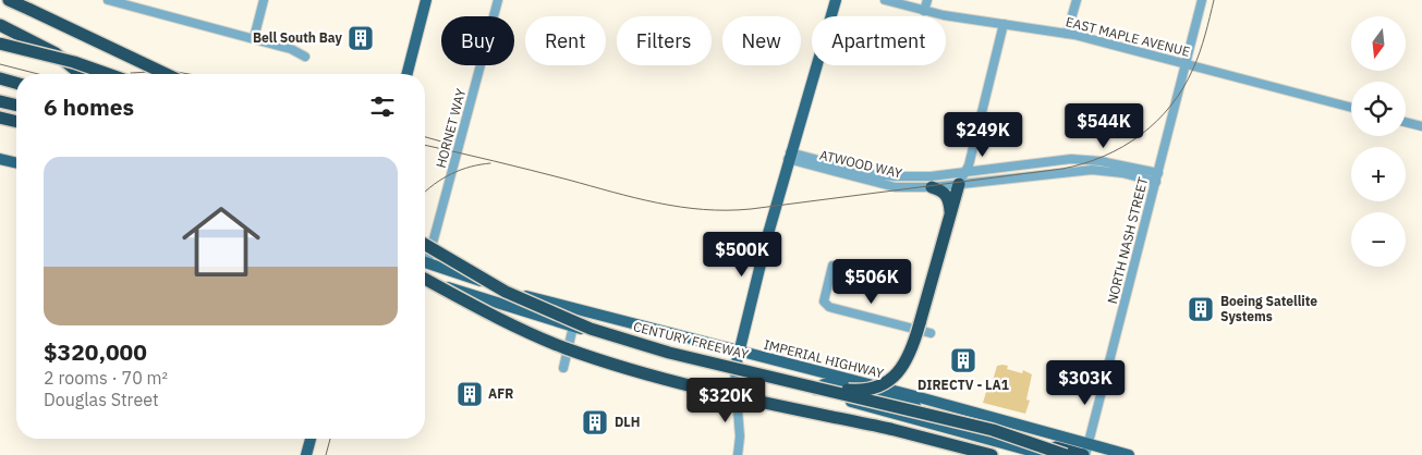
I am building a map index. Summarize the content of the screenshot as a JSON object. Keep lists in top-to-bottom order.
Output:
{
  "streets": {
    "highway": ["CENTURY FREEWAY"],
    "main road": ["IMPERIAL HIGHWAY"],
    "street": [
      "EAST MAPLE AVENUE",
      "HORNET WAY",
      "ATWOOD WAY",
      "NORTH NASH STREET"
    ]
  },
  "crossings": [
    ["EAST MAPLE AVENUE", "NORTH NASH STREET"],
    ["ATWOOD WAY", "NORTH NASH STREET"],
    ["NORTH NASH STREET", "IMPERIAL HIGHWAY"]
  ],
  "places": {
    "building": [
      "Bell South Bay",
      "Boeing Satellite Systems",
      "DIRECTV - LA1",
      "AFR",
      "DLH"
    ]
  },
  "north": "bottom",
  "page": {
    "map_buttons": ["+", "−"],
    "chip": [
      "Buy",
      "Rent",
      "Filters",
      "New",
      "Apartment"
    ],
    "heading": "6 homes",
    "price": [
      "$544K",
      "$249K",
      "$500K",
      "$506K",
      "$303K",
      "$320K"
    ],
    "list": [
      {
        "name": "$320,000",
        "note": "2 rooms · 70 m² · Douglas Street"
      }
    ]
  }
}
